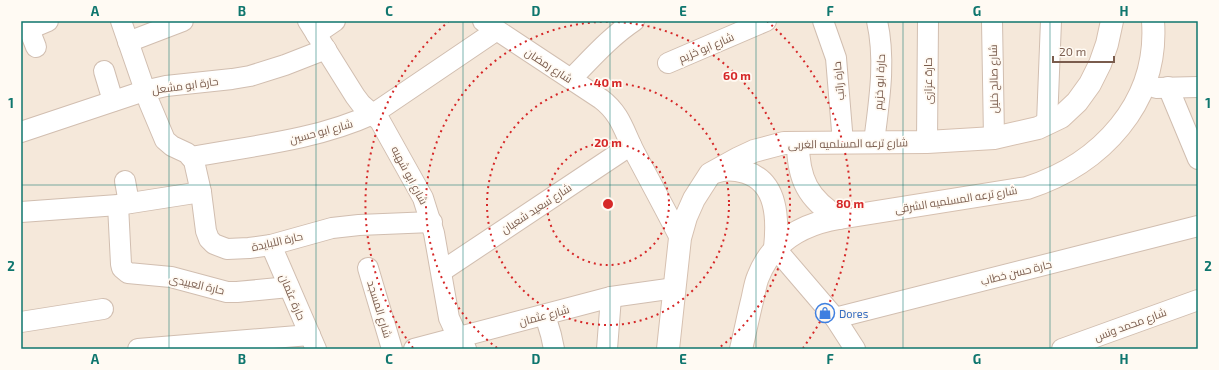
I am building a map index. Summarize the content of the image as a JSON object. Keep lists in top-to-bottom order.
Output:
{
  "streets": {
    "street": [
      "شارع ابو خزيم",
      "شارع رمضان",
      "شارع صالح خليل",
      "حارة راتب",
      "حارة عزازى",
      "حارة ابو خزيم",
      "حارة ابو مشعل",
      "شارع ابو حسين",
      "شارع ترعه المسلميه الغربى",
      "شارع ابو شهبه",
      "شارع ترعه المسلميه الشرقى",
      "شارع سعيد شعبان",
      "حارة اللبايدة",
      "حارة حسن خطاب",
      "حارة العبيدى",
      "حارة عثمان",
      "شارع المسجد",
      "شارع عثمان",
      "شارع محمد ونس"
    ]
  },
  "crossings": [
    ["شارع رمضان", "شارع ابو حسين"],
    ["شارع رمضان", "شارع ترعه المسلميه الغربى"],
    ["شارع رمضان", "شارع سعيد شعبان"],
    ["شارع صالح خليل", "شارع ترعه المسلميه الغربى"],
    ["حارة راتب", "شارع ترعه المسلميه الغربى"],
    ["حارة عزازى", "شارع ترعه المسلميه الغربى"],
    ["حارة ابو خزيم", "شارع ترعه المسلميه الغربى"],
    ["حارة ابو مشعل", "شارع ابو شهبه"],
    ["شارع ابو حسين", "شارع ابو شهبه"],
    ["شارع ابو حسين", "حارة اللبايدة"],
    ["شارع ترعه المسلميه الغربى", "شارع عثمان"],
    ["شارع ابو شهبه", "شارع سعيد شعبان"],
    ["شارع ابو شهبه", "حارة اللبايدة"],
    ["شارع ابو شهبه", "شارع عثمان"],
    ["حارة اللبايدة", "حارة عثمان"],
    ["حارة العبيدى", "حارة عثمان"]
  ],
  "places": {
    "shop": ["Dores"]
  },
  "scale_bar": "20 m",
  "grid": {
    "columns": [
      "A",
      "B",
      "C",
      "D",
      "E",
      "F",
      "G",
      "H"
    ],
    "rows": ["1", "2"]
  },
  "rings": [
    "60 m",
    "40 m",
    "20 m",
    "80 m"
  ]
}
